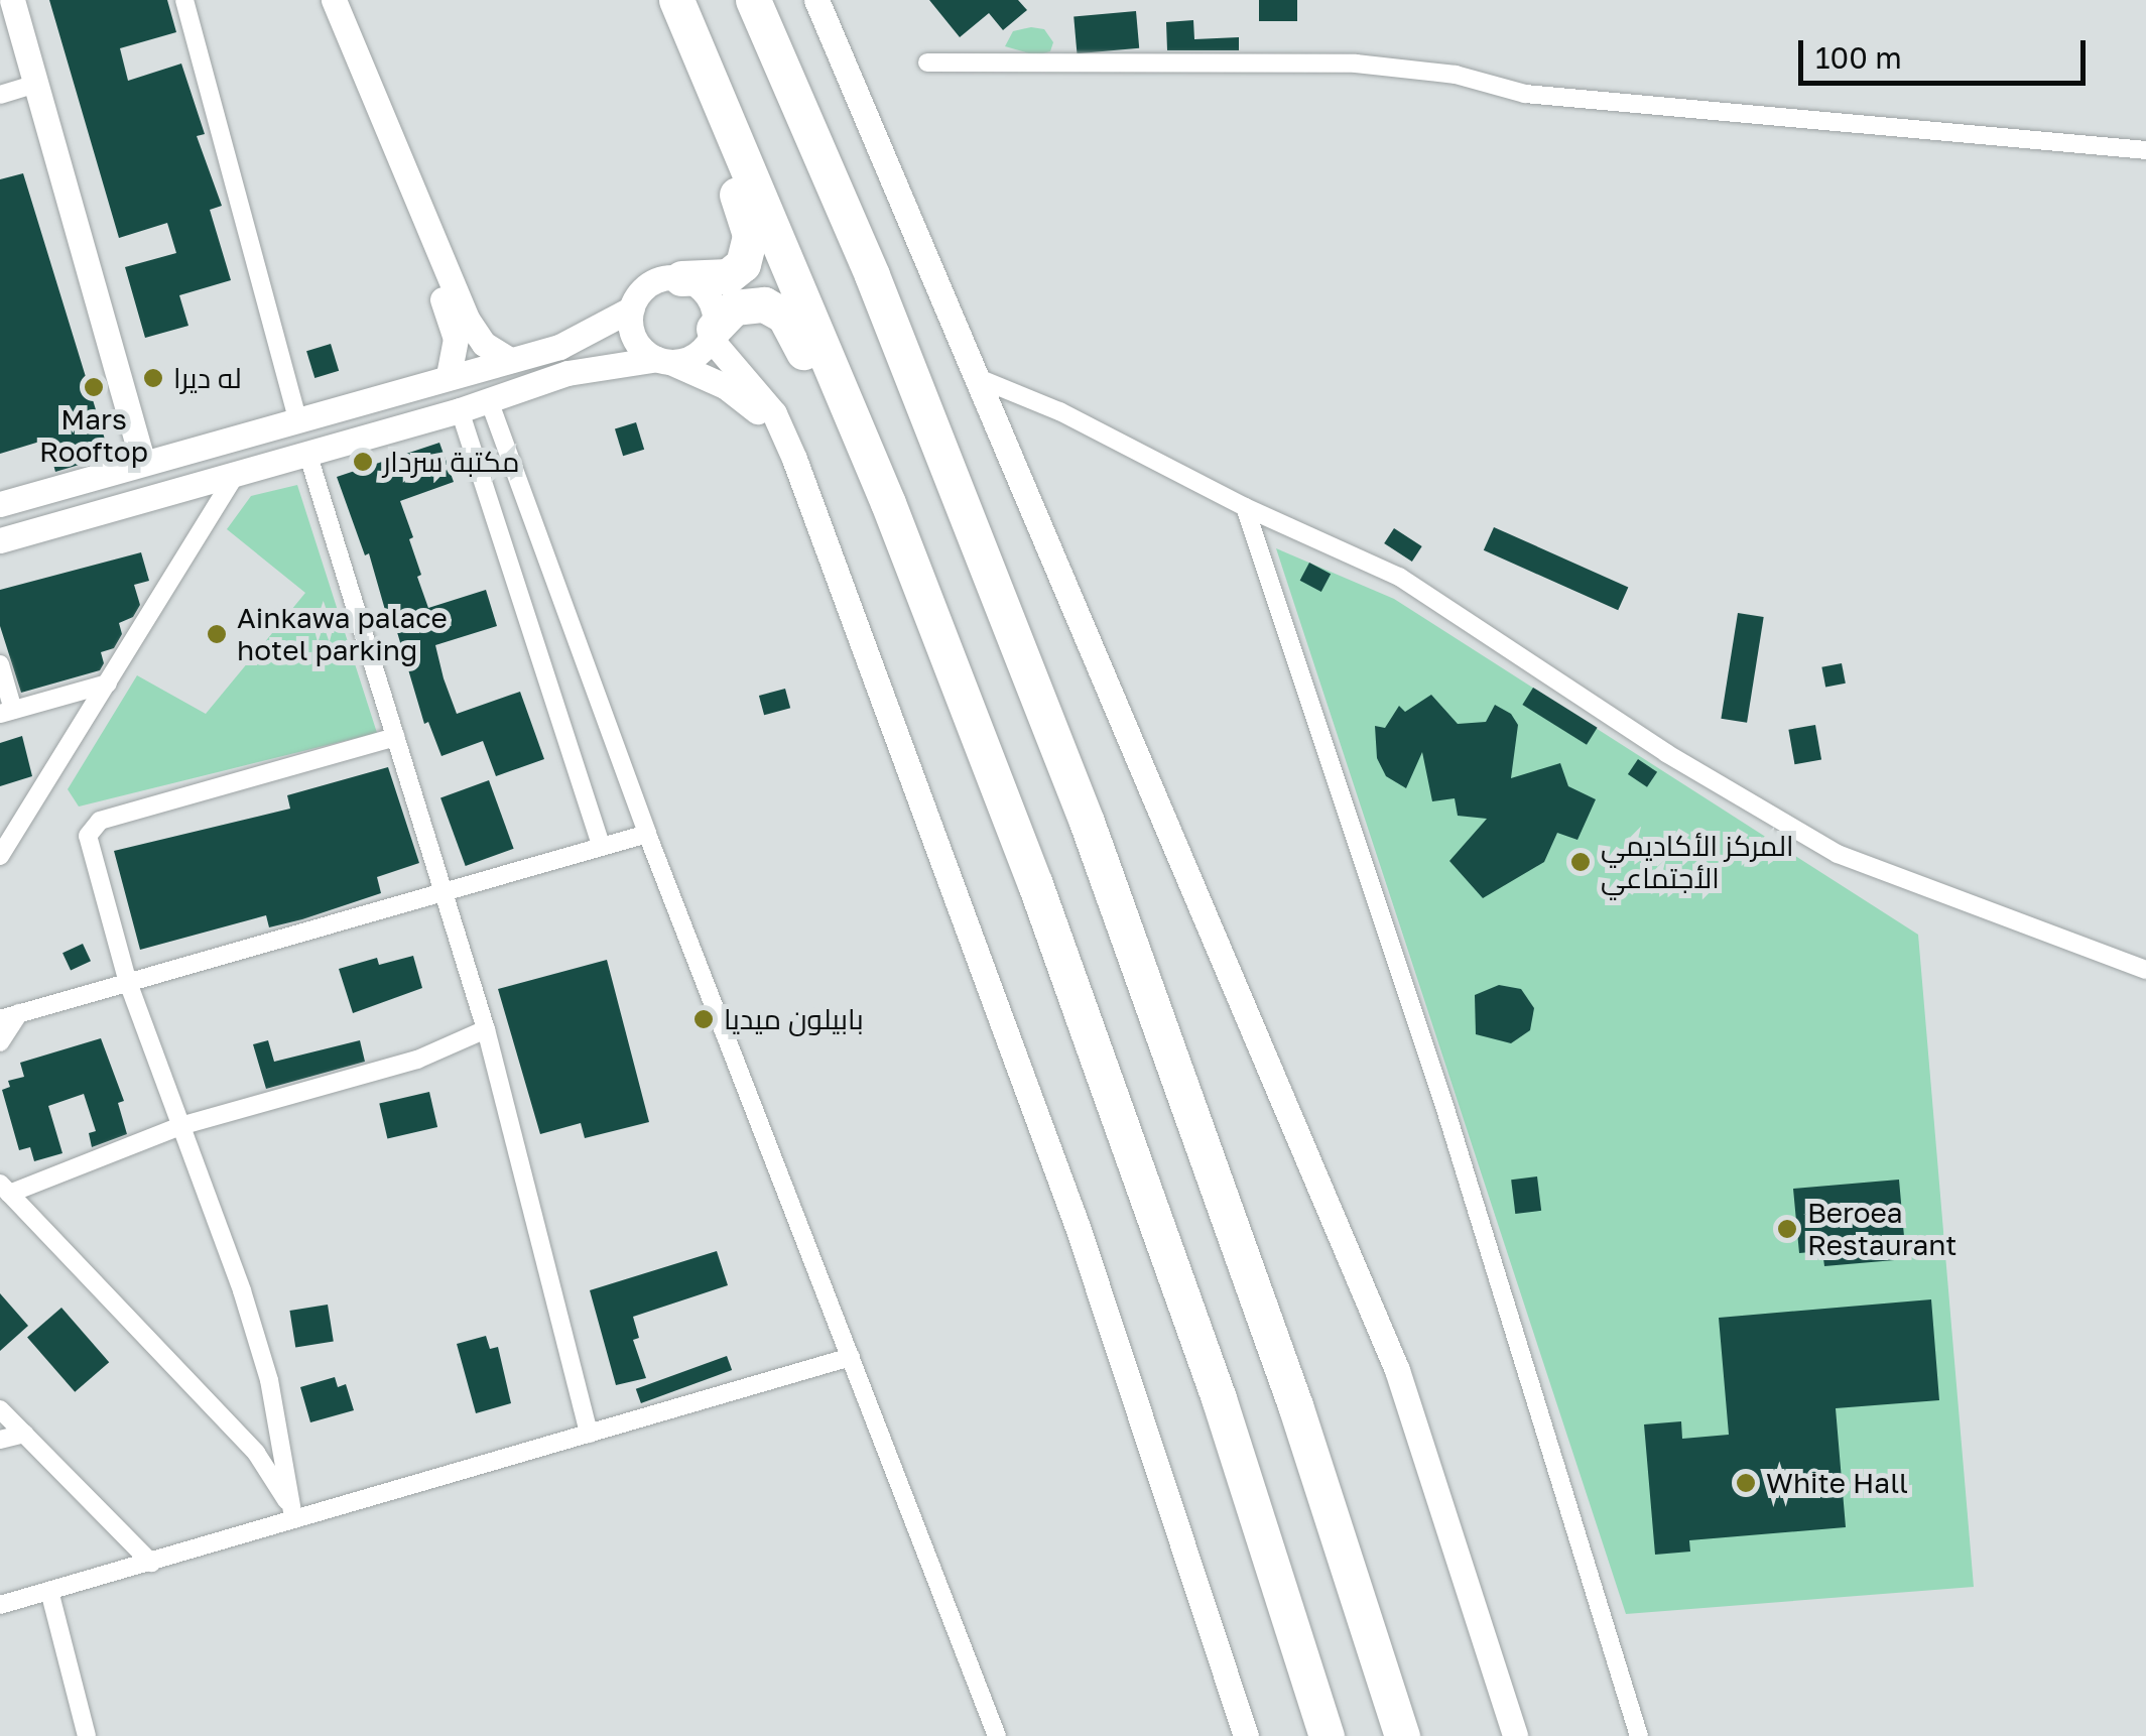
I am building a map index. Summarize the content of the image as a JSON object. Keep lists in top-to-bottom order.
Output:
{
  "places": [
    "له ديرا",
    "Mars Rooftop",
    "مكتبة سردار",
    "Ainkawa palace hotel parking",
    "المركز الأكاديمي الأجتماعي",
    "بابيلون ميديا",
    "Beroea Restaurant",
    "White Hall"
  ],
  "scale_bar": "100 m"
}
